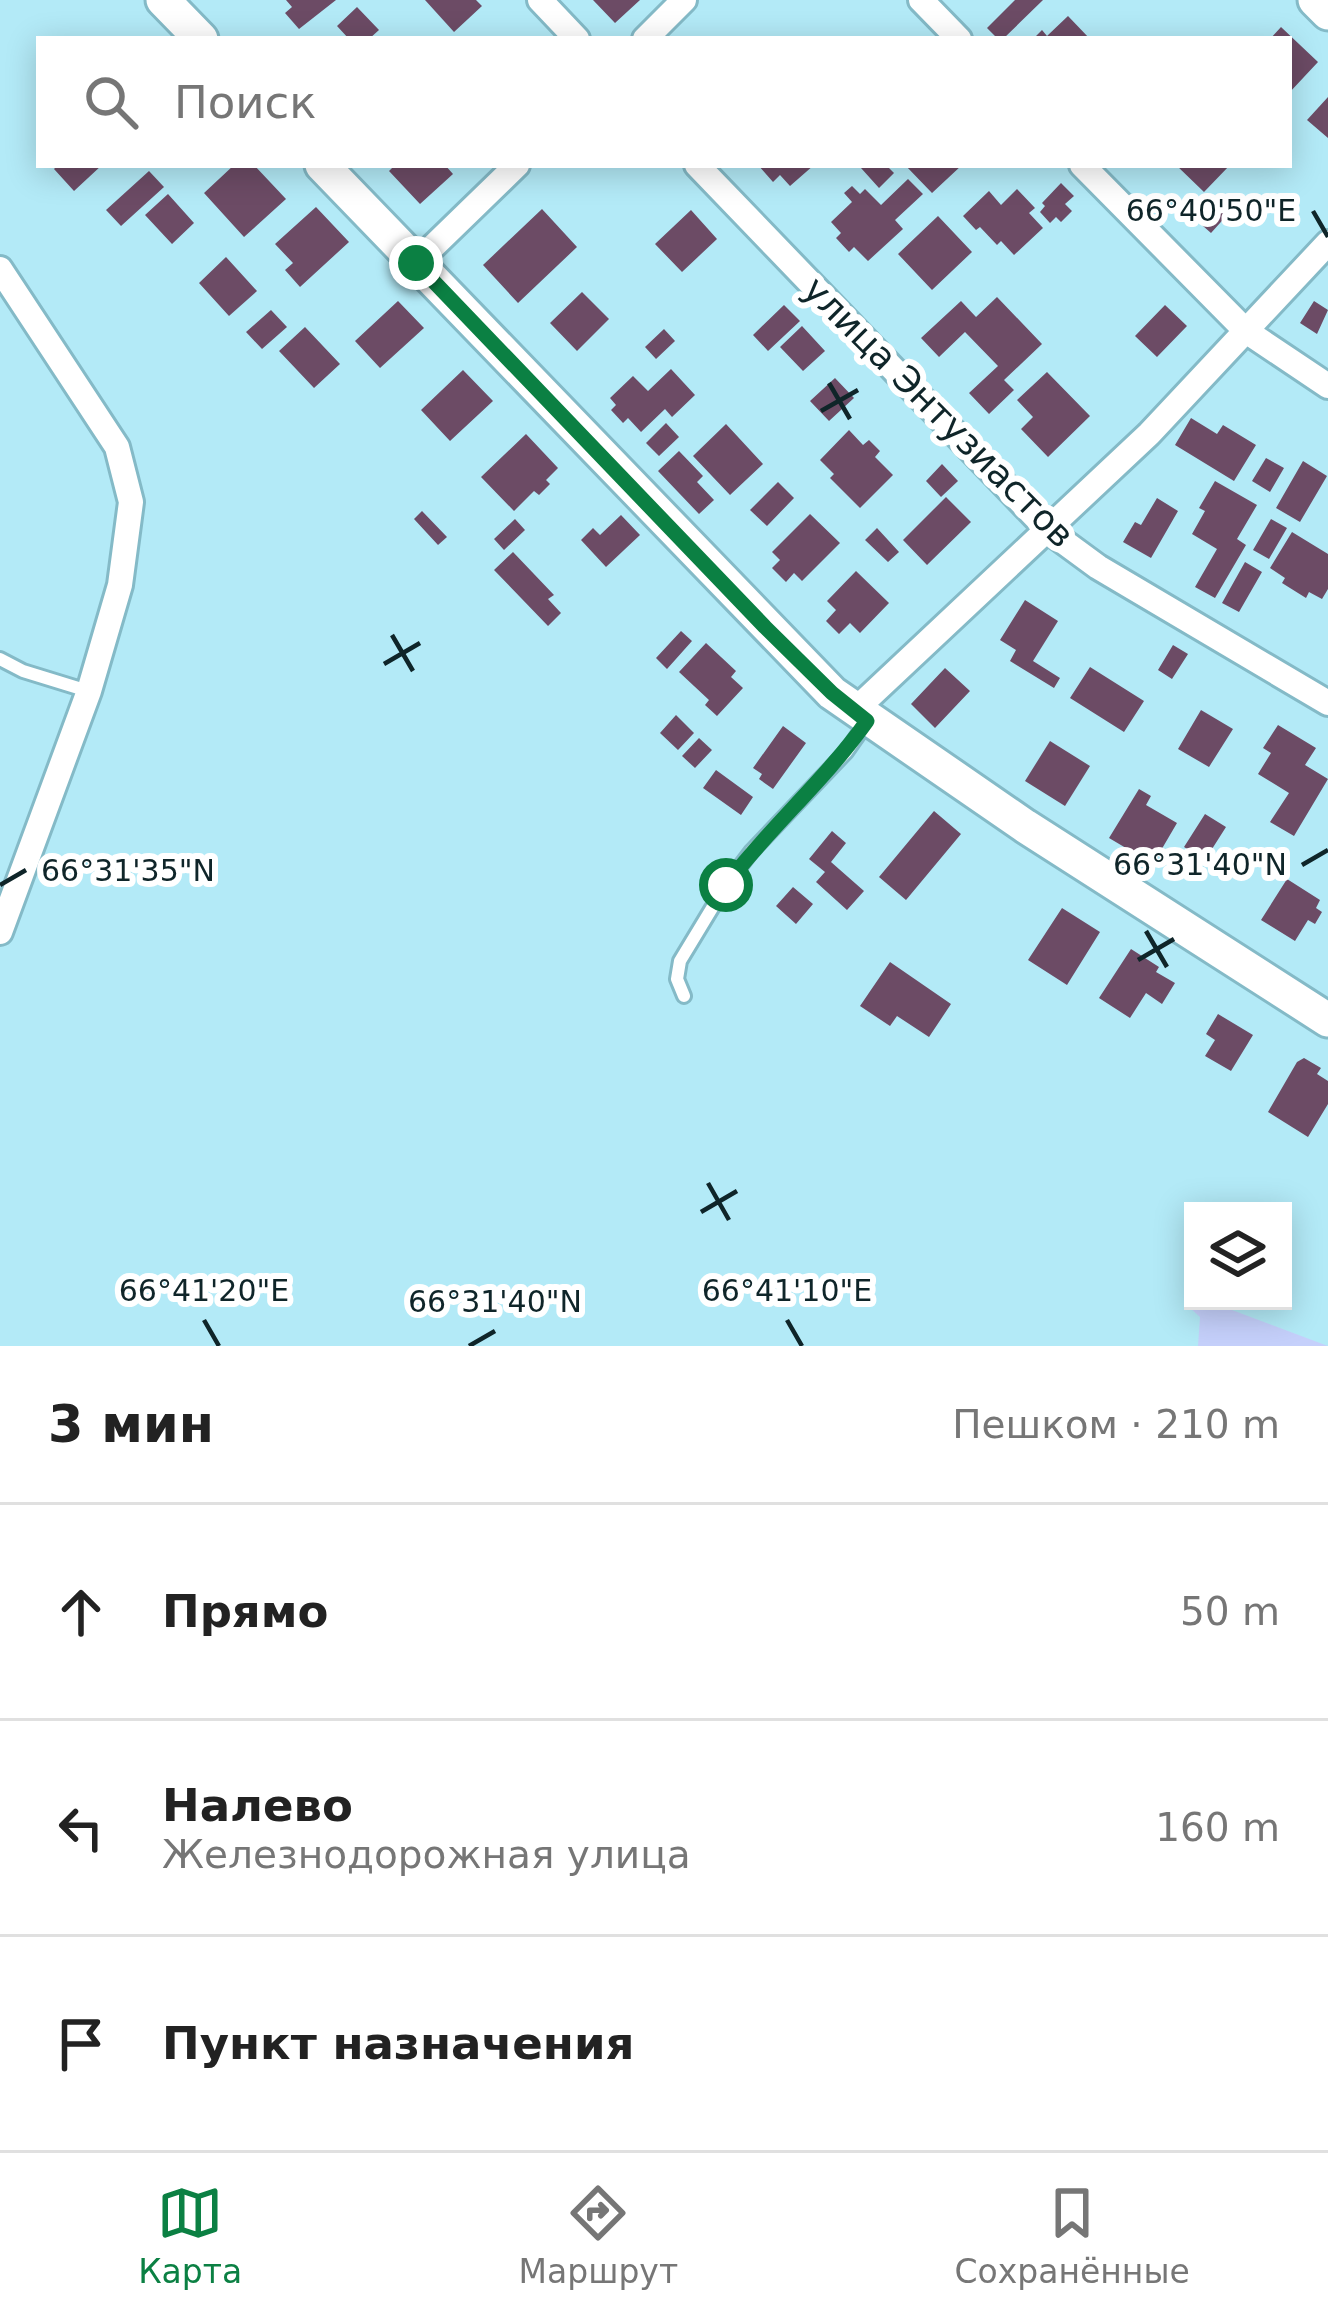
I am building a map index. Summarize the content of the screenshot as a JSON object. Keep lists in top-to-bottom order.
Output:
{
  "streets": {
    "street": ["улица Энтузиастов"]
  },
  "page": {
    "search": "Поиск",
    "heading": ["3 мин", "Пешком · 210 m"],
    "list": [
      ["Прямо", "50 m"],
      ["Налево", "Железнодорожная улица", "160 m"],
      "Пункт назначения"
    ],
    "nav": ["Карта", "Маршрут", "Сохранённые"]
  },
  "coordinates": [
    "66°40'50\"E",
    "66°31'40\"N",
    "66°31'35\"N",
    "66°41'20\"E",
    "66°41'10\"E"
  ]
}
